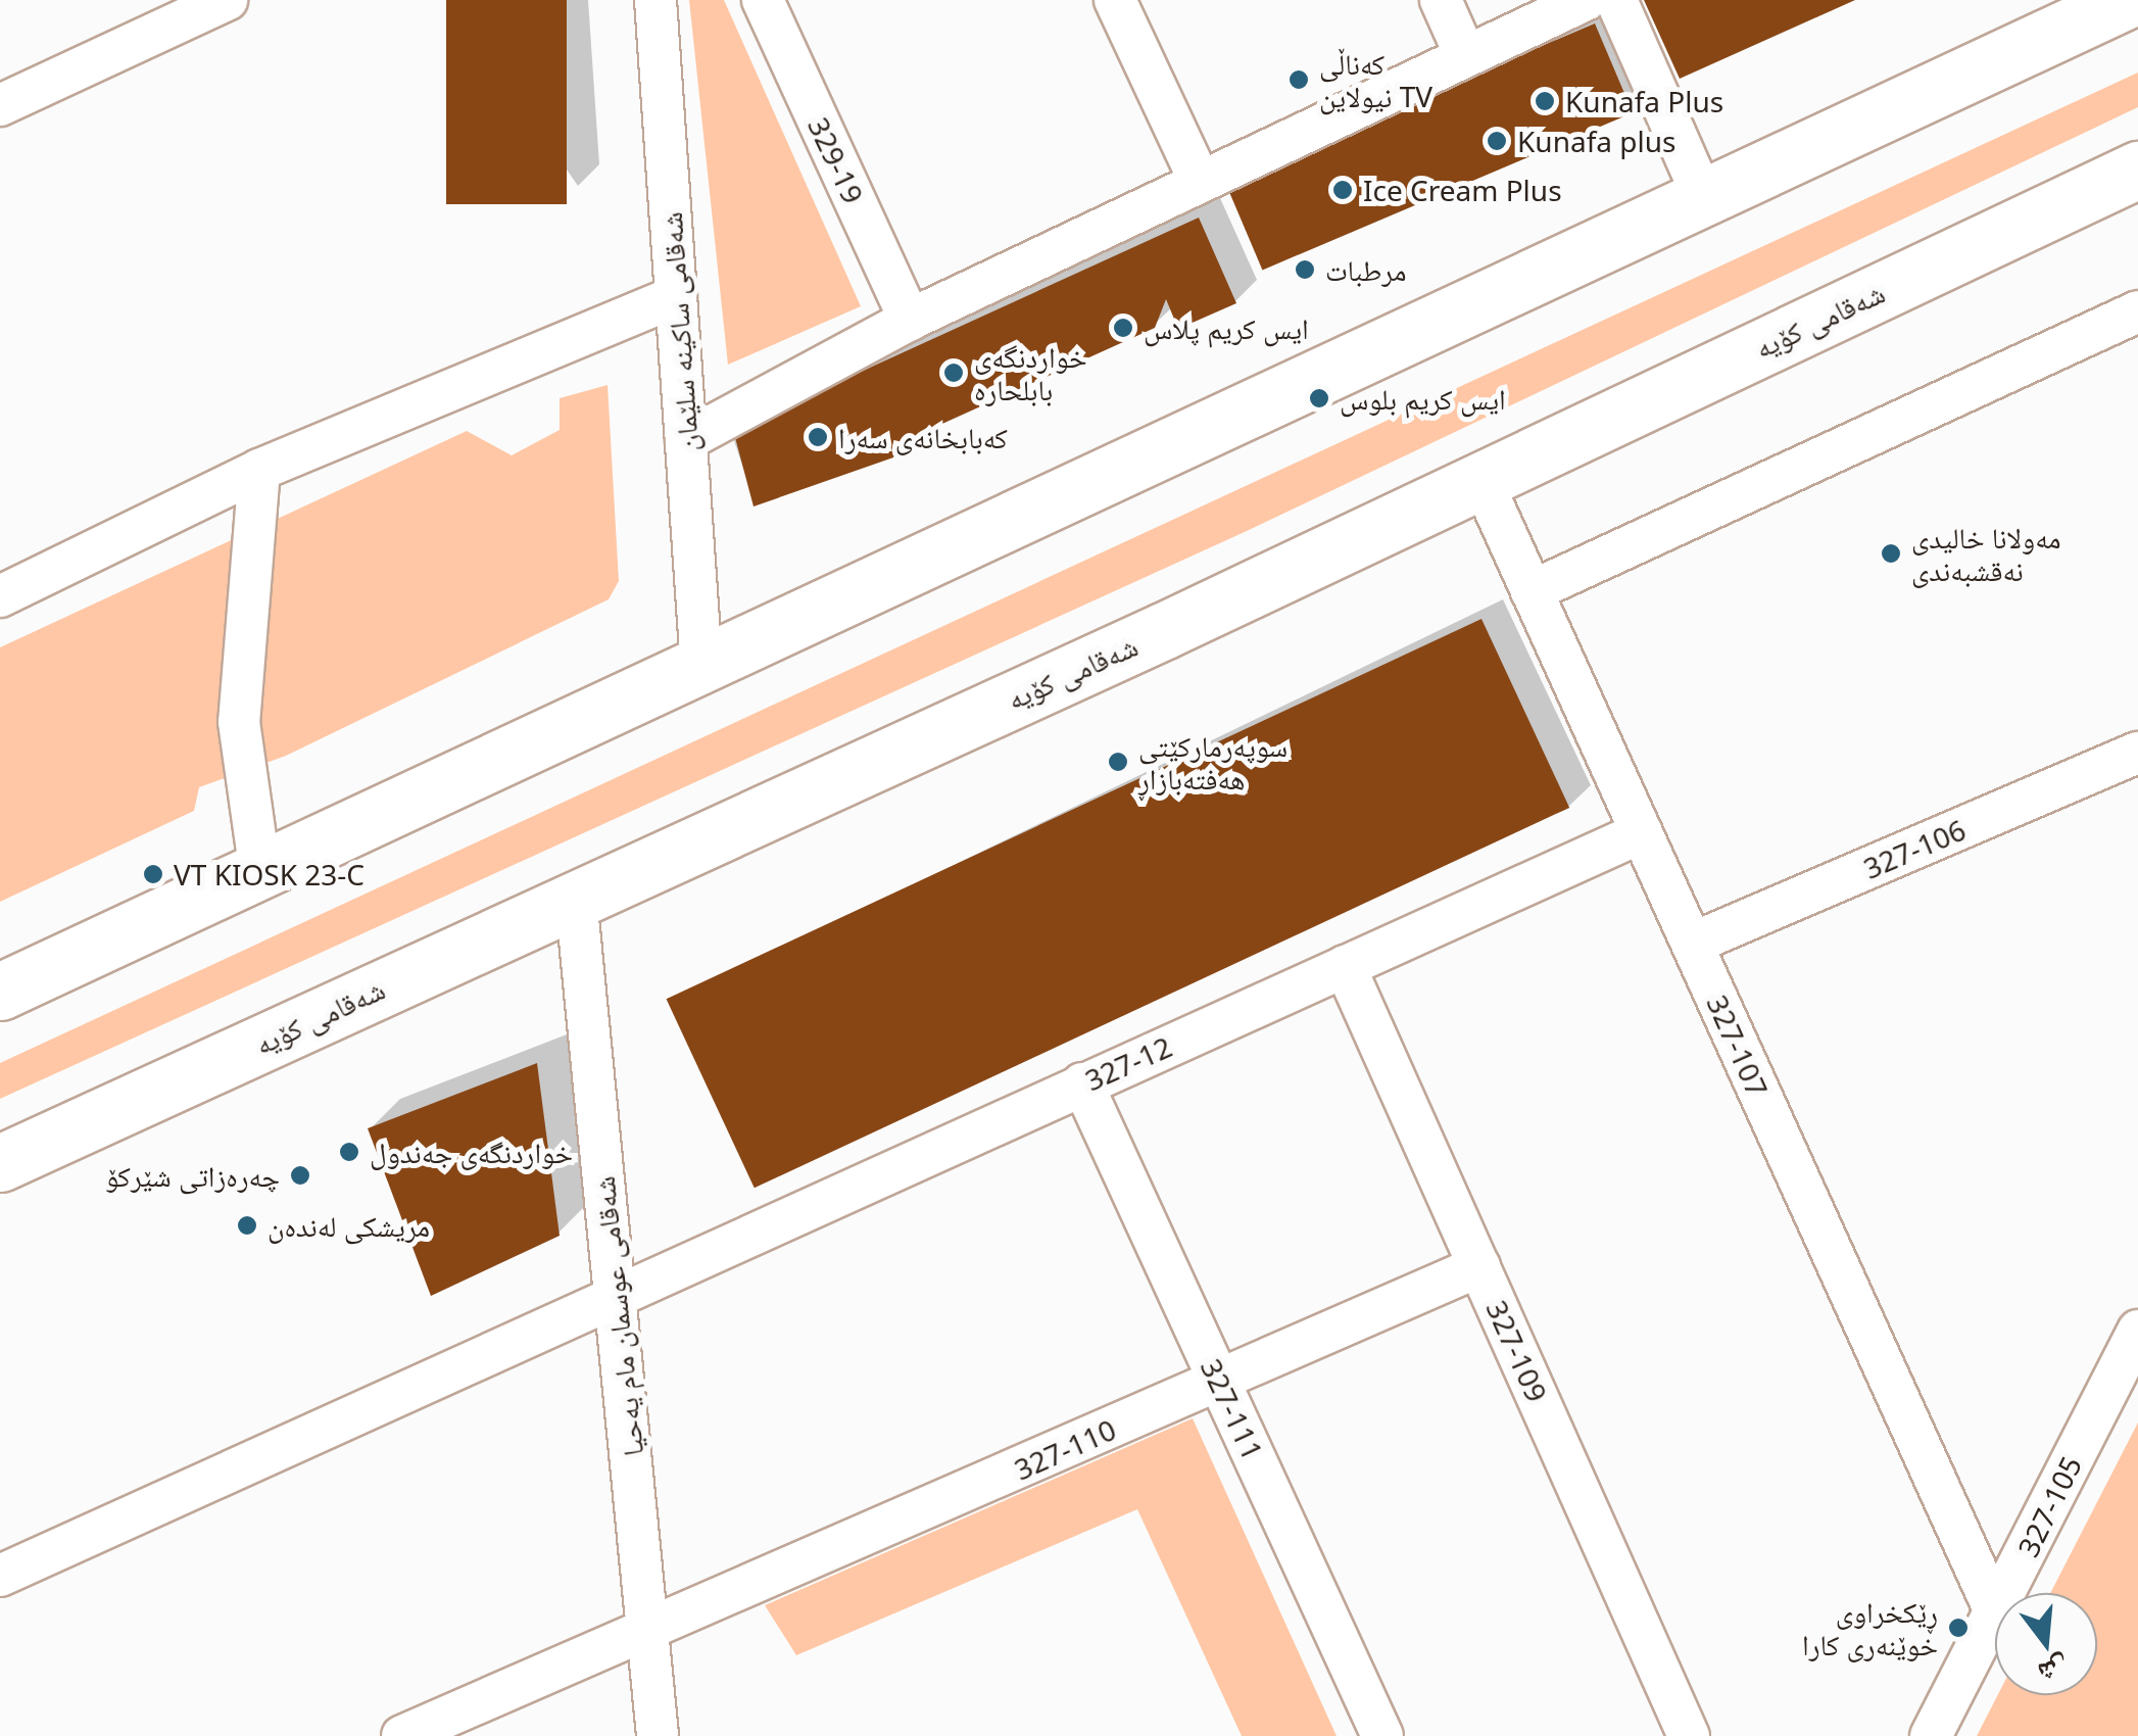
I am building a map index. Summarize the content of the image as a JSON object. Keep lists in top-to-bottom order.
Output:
{
  "streets": {
    "highway": ["شەقامی کۆیە"],
    "street": [
      "329-19",
      "شەقامی ساکینە سلێمان",
      "327-106",
      "327-107",
      "327-12",
      "شەقامی عوسمان مام یەحیا",
      "327-109",
      "327-111",
      "327-110",
      "327-105"
    ]
  },
  "crossings": [
    ["شەقامی کۆیە", "327-107"],
    ["شەقامی کۆیە", "شەقامی عوسمان مام یەحیا"],
    ["327-106", "327-107"],
    ["327-107", "327-12"],
    ["327-12", "شەقامی عوسمان مام یەحیا"],
    ["327-12", "327-109"],
    ["327-12", "327-111"],
    ["شەقامی عوسمان مام یەحیا", "327-110"],
    ["327-109", "327-110"],
    ["327-111", "327-110"]
  ],
  "places": [
    "کەناڵی نیولاین TV",
    "Kunafa Plus",
    "Kunafa plus",
    "Ice Cream Plus",
    "مرطبات",
    "ايس كريم پلاس",
    "خواردنگەی بابلحارە",
    "ايس كريم بلوس",
    "کەبابخانەی سەرا",
    "مەولانا خالیدی نەقشبەندی",
    "سوپەرمارکێتی هەفتەبازاڕ",
    "VT KIOSK 23-C",
    "خواردنگەی جەندول",
    "چەرەزاتی شێرکۆ",
    "مریشکی لەندەن",
    "ڕێكخراوی خوێنەری كارا"
  ],
  "north": "bottom"
}
